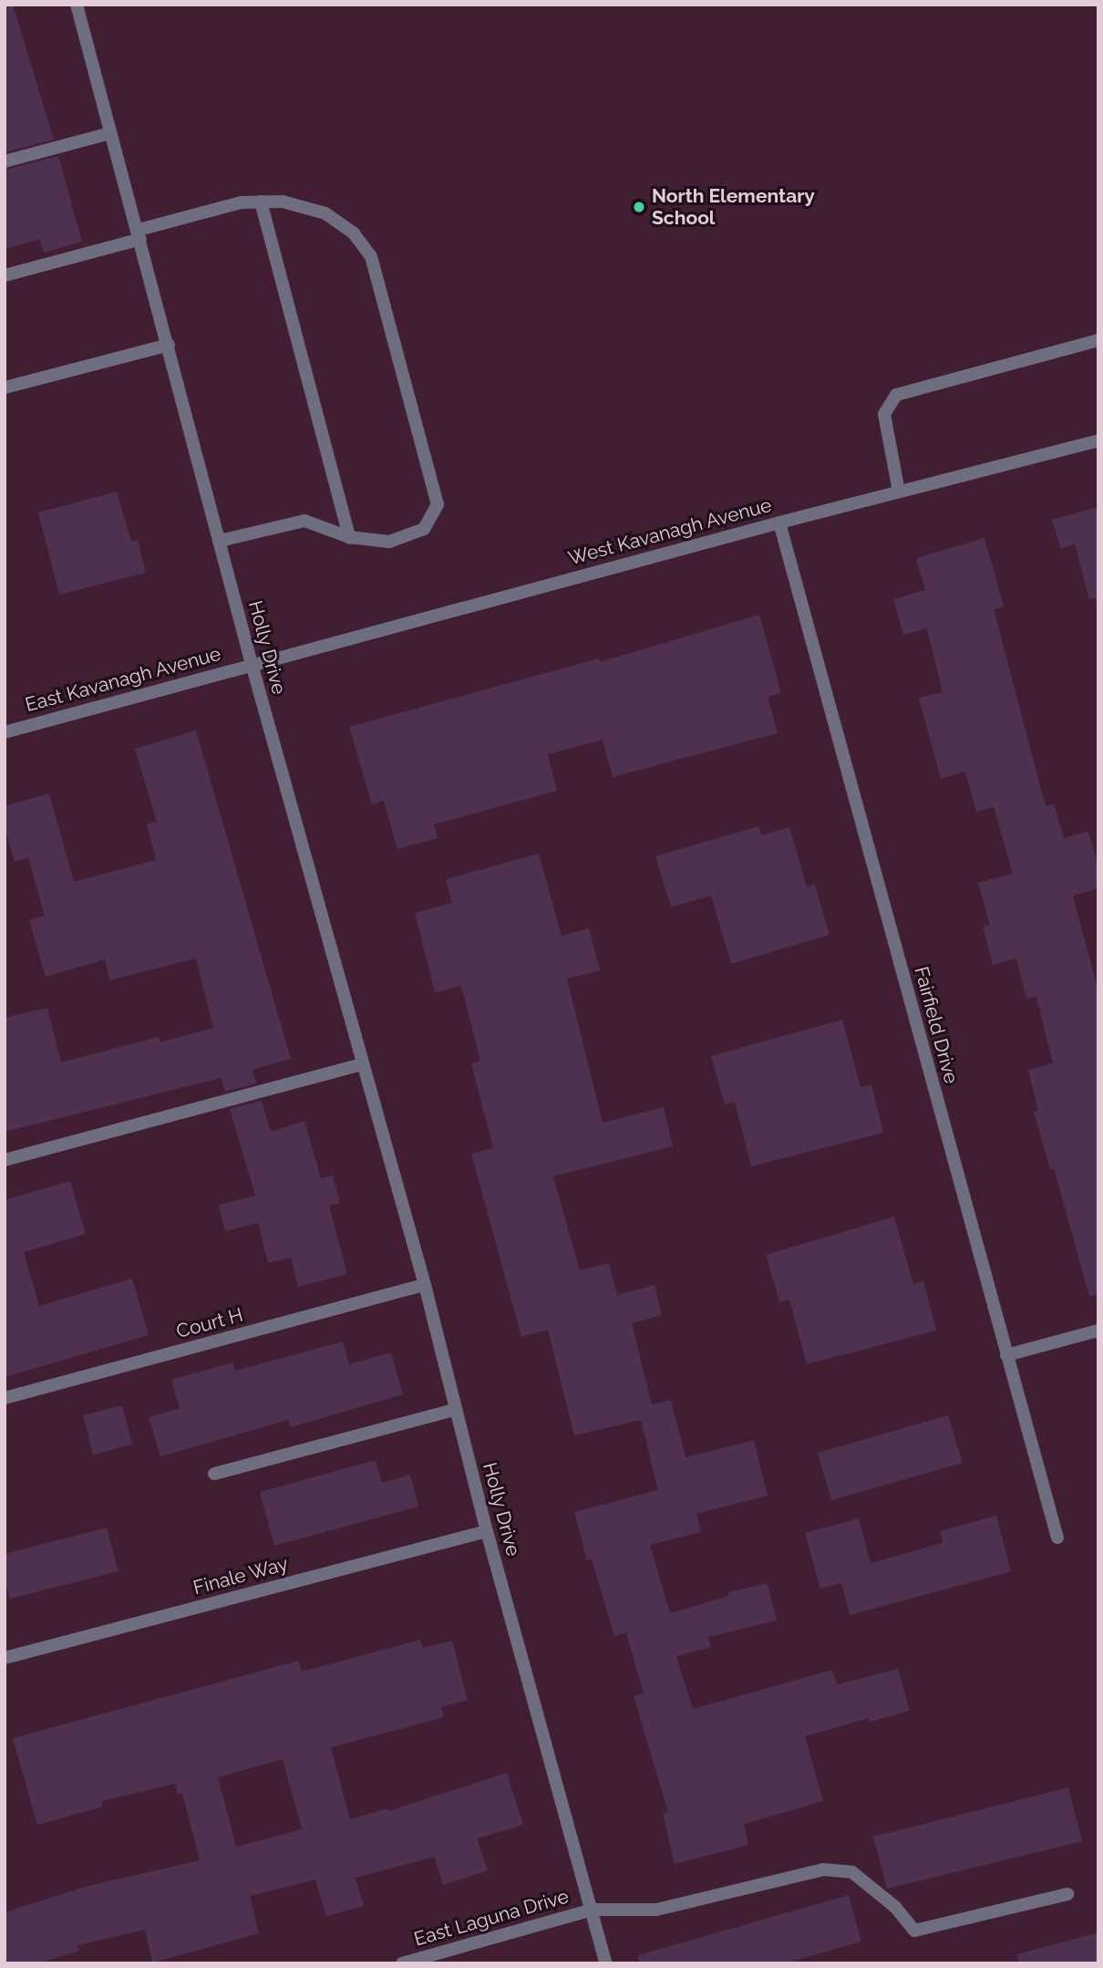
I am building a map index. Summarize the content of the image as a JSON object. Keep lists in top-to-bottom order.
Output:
{
  "streets": {
    "street": [
      "West Kavanagh Avenue",
      "Holly Drive",
      "East Kavanagh Avenue",
      "Fairfield Drive",
      "Court H",
      "Finale Way",
      "East Laguna Drive"
    ]
  },
  "crossings": [
    ["West Kavanagh Avenue", "Holly Drive"],
    ["West Kavanagh Avenue", "East Kavanagh Avenue"],
    ["West Kavanagh Avenue", "Fairfield Drive"],
    ["Holly Drive", "East Kavanagh Avenue"],
    ["Holly Drive", "Court H"],
    ["Holly Drive", "Finale Way"],
    ["Holly Drive", "East Laguna Drive"]
  ],
  "places": ["North Elementary School"]
}
